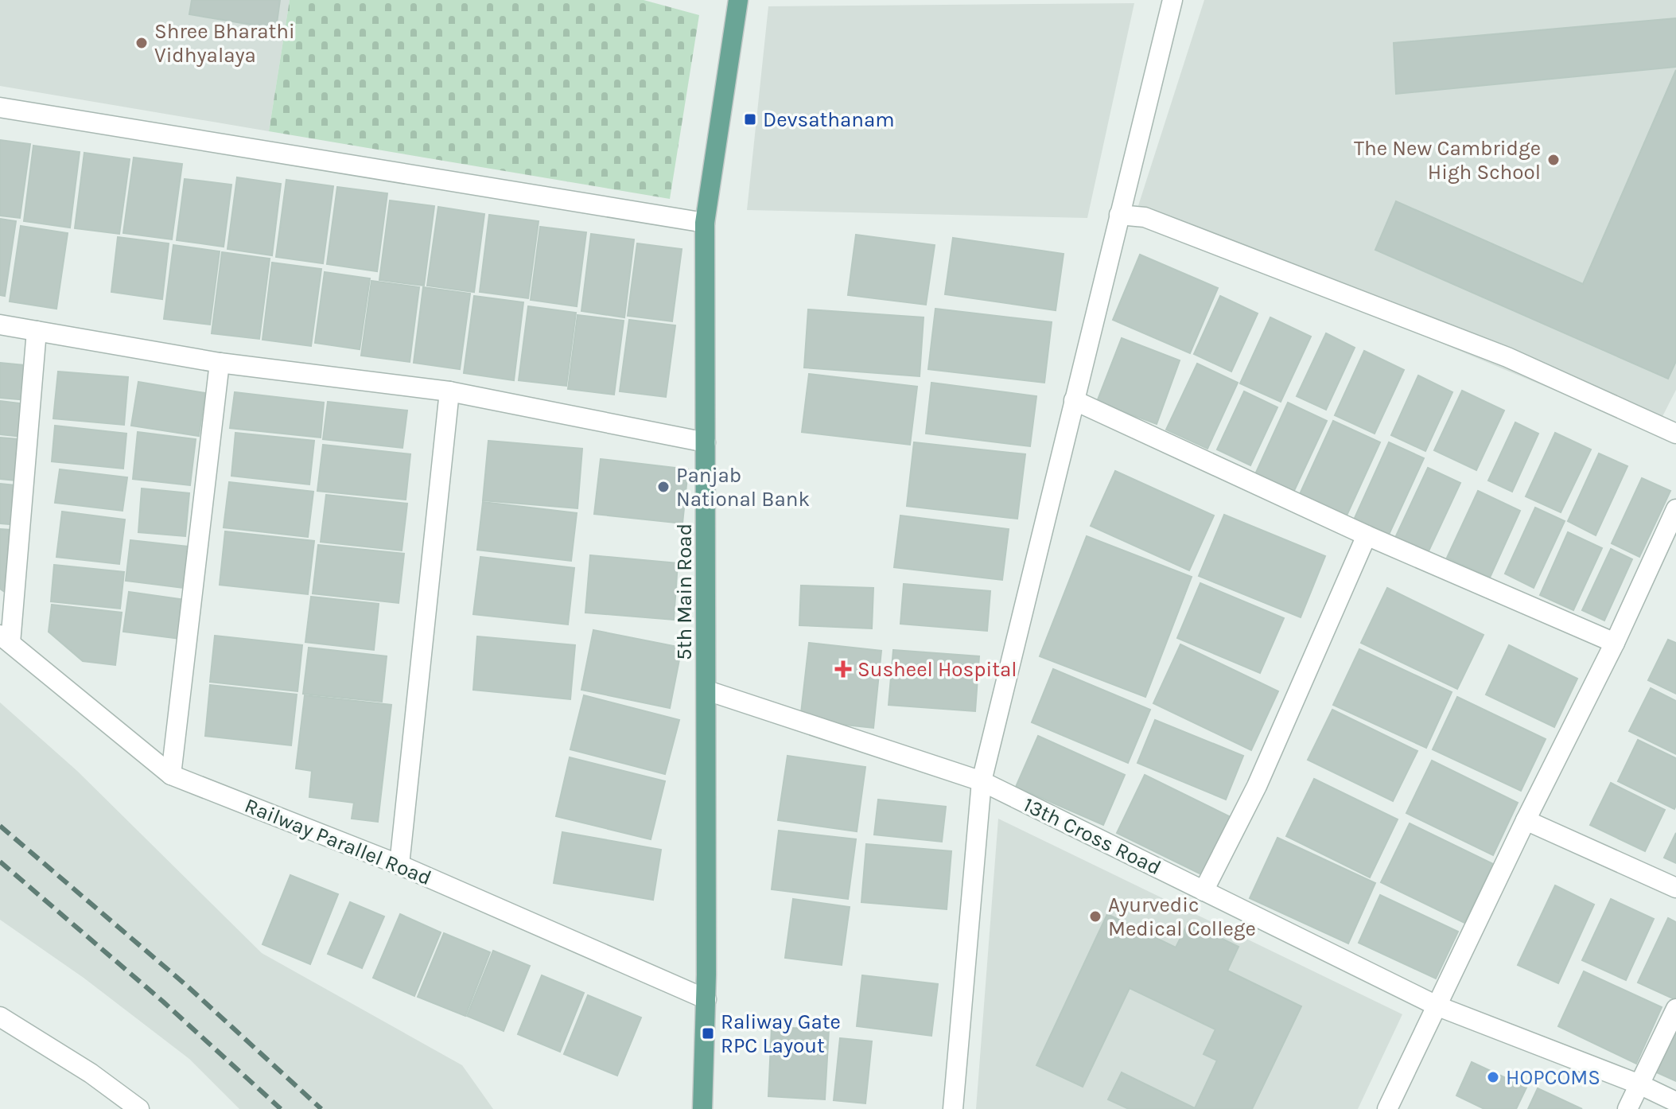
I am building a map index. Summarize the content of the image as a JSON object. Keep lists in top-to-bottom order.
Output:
{
  "streets": {
    "main road": ["5th Main Road"],
    "street": ["13th Cross Road", "Railway Parallel Road"]
  },
  "crossings": [
    ["5th Main Road", "13th Cross Road"],
    ["5th Main Road", "Railway Parallel Road"]
  ],
  "places": {
    "other": [
      "Shree Bharathi Vidhyalaya",
      "The New Cambridge High School",
      "Panjab National Bank",
      "Ayurvedic Medical College",
      "HOPCOMS"
    ],
    "transit": ["Devsathanam", "Raliway Gate RPC Layout"],
    "health": ["Susheel Hospital"]
  }
}
